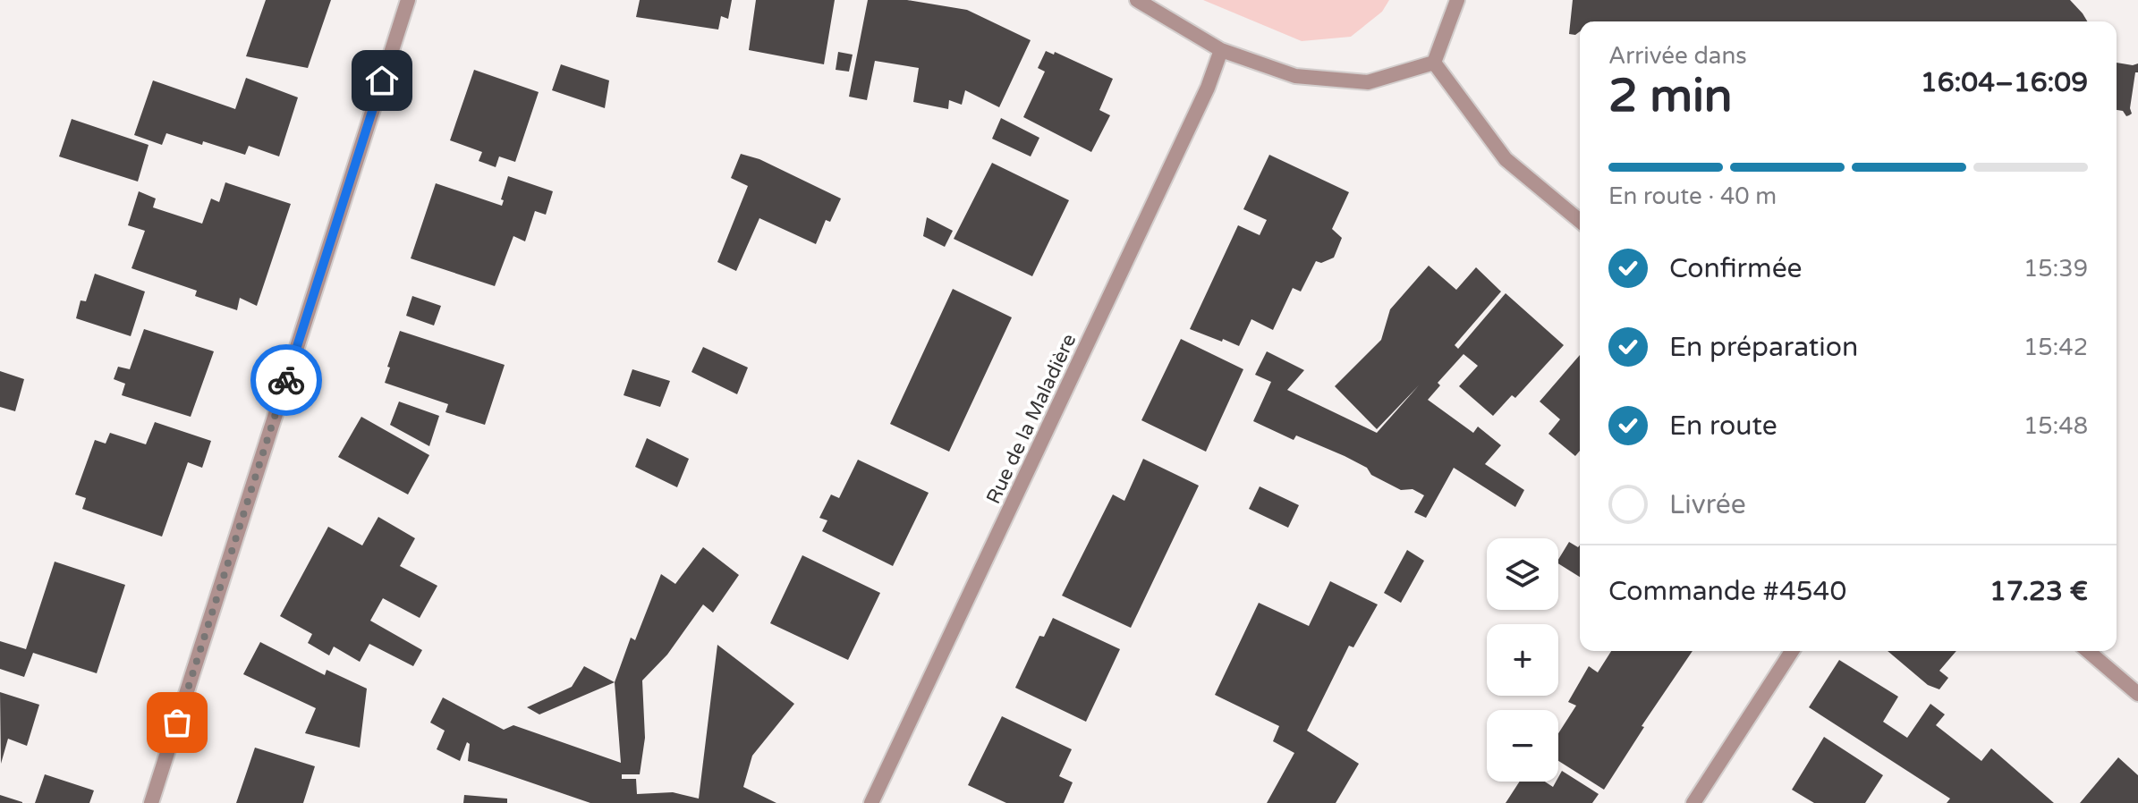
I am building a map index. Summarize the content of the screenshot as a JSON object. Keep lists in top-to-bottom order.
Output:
{
  "streets": {
    "street": ["Rue de la Maladière"]
  },
  "page": {
    "heading": ["2 min", "Arrivée dans", "16:04–16:09"],
    "panel": ["Commande #4540", "17.23 €"],
    "bar": "En route · 40 m",
    "list": [
      ["Confirmée", "15:39"],
      ["En préparation", "15:42"],
      ["En route", "15:48"],
      "Livrée"
    ],
    "map_buttons": ["+", "−"]
  }
}
